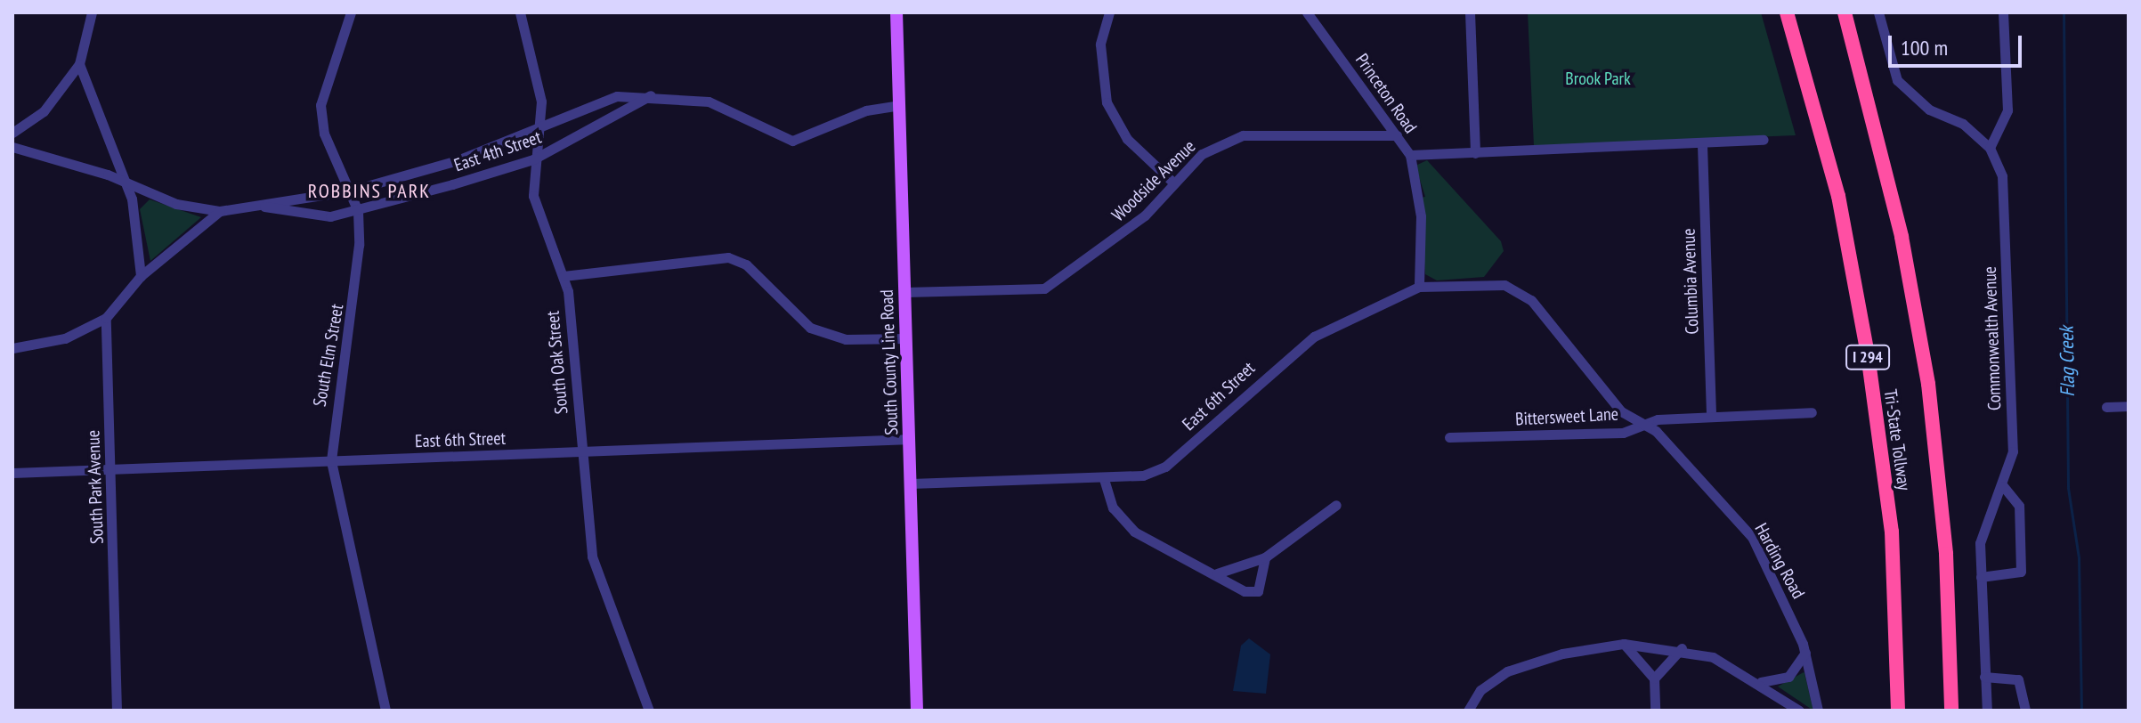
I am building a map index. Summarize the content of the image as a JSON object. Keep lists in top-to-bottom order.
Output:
{
  "streets": {
    "highway": ["I 294", "Tri-State Tollway"],
    "main road": ["South County Line Road"],
    "street": [
      "Princeton Road",
      "East 4th Street",
      "Woodside Avenue",
      "Columbia Avenue",
      "Commonwealth Avenue",
      "South Elm Street",
      "South Oak Street",
      "East 6th Street",
      "Bittersweet Lane",
      "South Park Avenue",
      "Harding Road"
    ]
  },
  "crossings": [
    ["Princeton Road", "Woodside Avenue"],
    ["Princeton Road", "East 6th Street"],
    ["East 4th Street", "South Elm Street"],
    ["East 4th Street", "South Oak Street"],
    ["East 4th Street", "South County Line Road"],
    ["Woodside Avenue", "South County Line Road"],
    ["Columbia Avenue", "Bittersweet Lane"],
    ["South Elm Street", "East 6th Street"],
    ["South Oak Street", "East 6th Street"],
    ["South County Line Road", "East 6th Street"],
    ["East 6th Street", "Bittersweet Lane"],
    ["East 6th Street", "South Park Avenue"],
    ["East 6th Street", "Harding Road"],
    ["Bittersweet Lane", "Harding Road"]
  ],
  "districts": ["ROBBINS PARK"],
  "water": ["Flag Creek"],
  "parks": ["Brook Park"],
  "scale_bar": "100 m"
}
